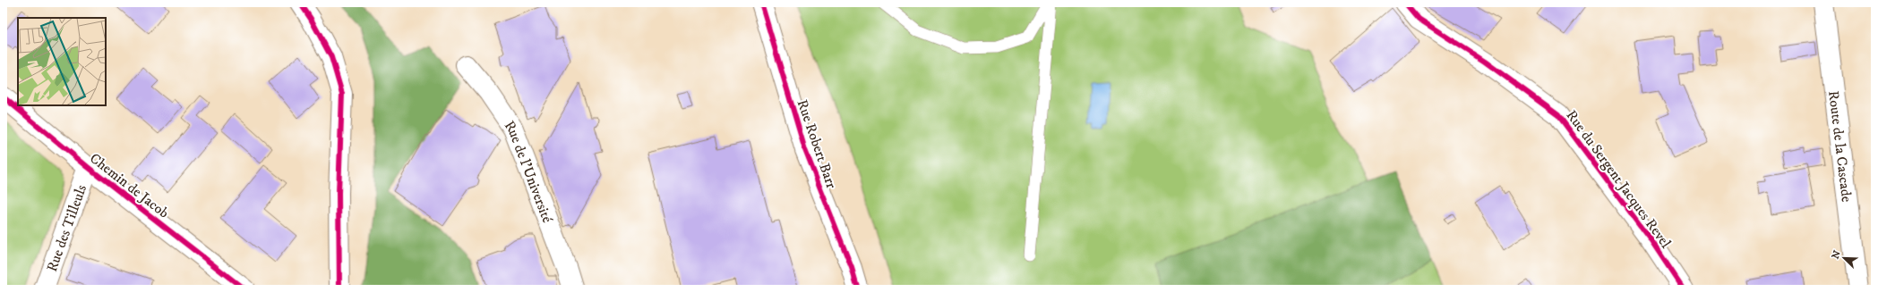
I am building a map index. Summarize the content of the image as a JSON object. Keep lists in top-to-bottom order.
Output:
{
  "streets": {
    "street": [
      "Rue Robert Barr",
      "Route de la Cascade",
      "Rue de l'Université",
      "Rue du Sergent Jacques Revel",
      "Chemin de Jacob",
      "Rue des Tilleuls"
    ]
  },
  "crossings": [
    ["Chemin de Jacob", "Rue des Tilleuls"]
  ],
  "north": "top left"
}
